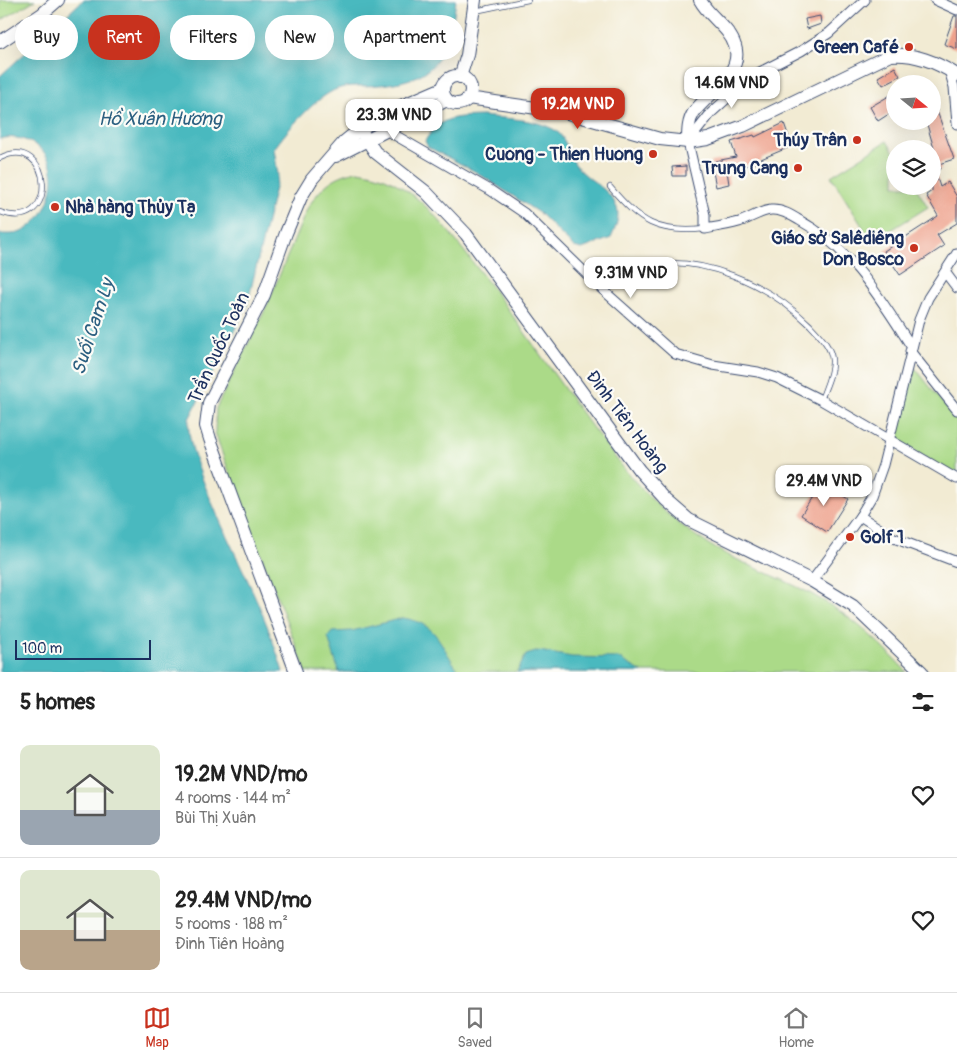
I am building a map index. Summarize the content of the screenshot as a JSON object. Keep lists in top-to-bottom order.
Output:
{
  "streets": {
    "main road": ["Trần Quốc Toản", "Đinh Tiên Hoàng"]
  },
  "crossings": [
    ["Trần Quốc Toản", "Đinh Tiên Hoàng"]
  ],
  "water": ["Hồ Xuân Hương", "Suối Cam Ly"],
  "places": [
    "Green Café",
    "Thúy Trân",
    "Cuong - Thien Huong",
    "Trung Cang",
    "Nhà hàng Thủy Tạ",
    "Giáo sở Salêdiêng Don Bosco",
    "Golf 1"
  ],
  "scale_bar": "100 m",
  "north": "right",
  "page": {
    "chip": [
      "Buy",
      "Rent",
      "Filters",
      "New",
      "Apartment"
    ],
    "price": [
      "14.6M VND",
      "19.2M VND",
      "23.3M VND",
      "9.31M VND",
      "29.4M VND"
    ],
    "scale": "100 m",
    "heading": "5 homes",
    "list": [
      {
        "name": "19.2M VND/mo",
        "note": "4 rooms · 144 m² · Bùi Thị Xuân"
      },
      {
        "name": "29.4M VND/mo",
        "note": "5 rooms · 188 m² · Đinh Tiên Hoàng"
      }
    ],
    "tabs": ["Map", "Saved", "Home"]
  }
}
